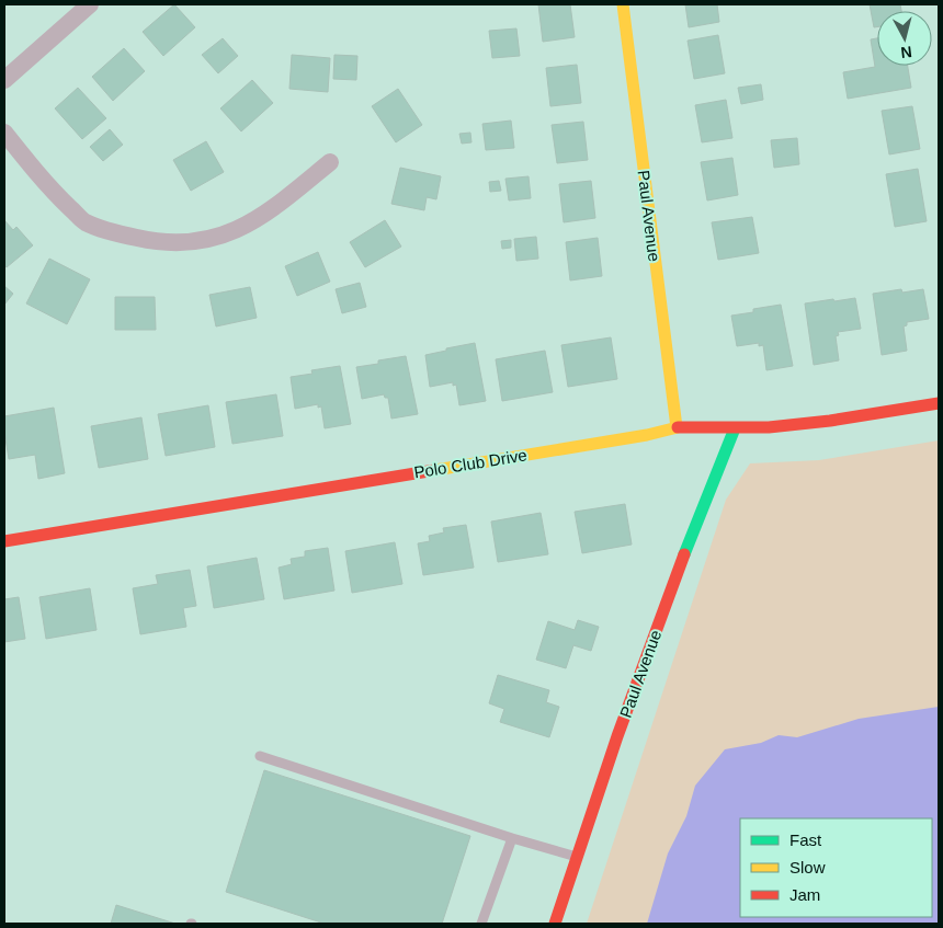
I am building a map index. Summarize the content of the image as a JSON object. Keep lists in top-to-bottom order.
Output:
{
  "streets": {
    "street": ["Paul Avenue", "Polo Club Drive"]
  },
  "crossings": [
    ["Paul Avenue", "Polo Club Drive"]
  ],
  "legend": ["Fast", "Slow", "Jam"],
  "north": "bottom"
}
